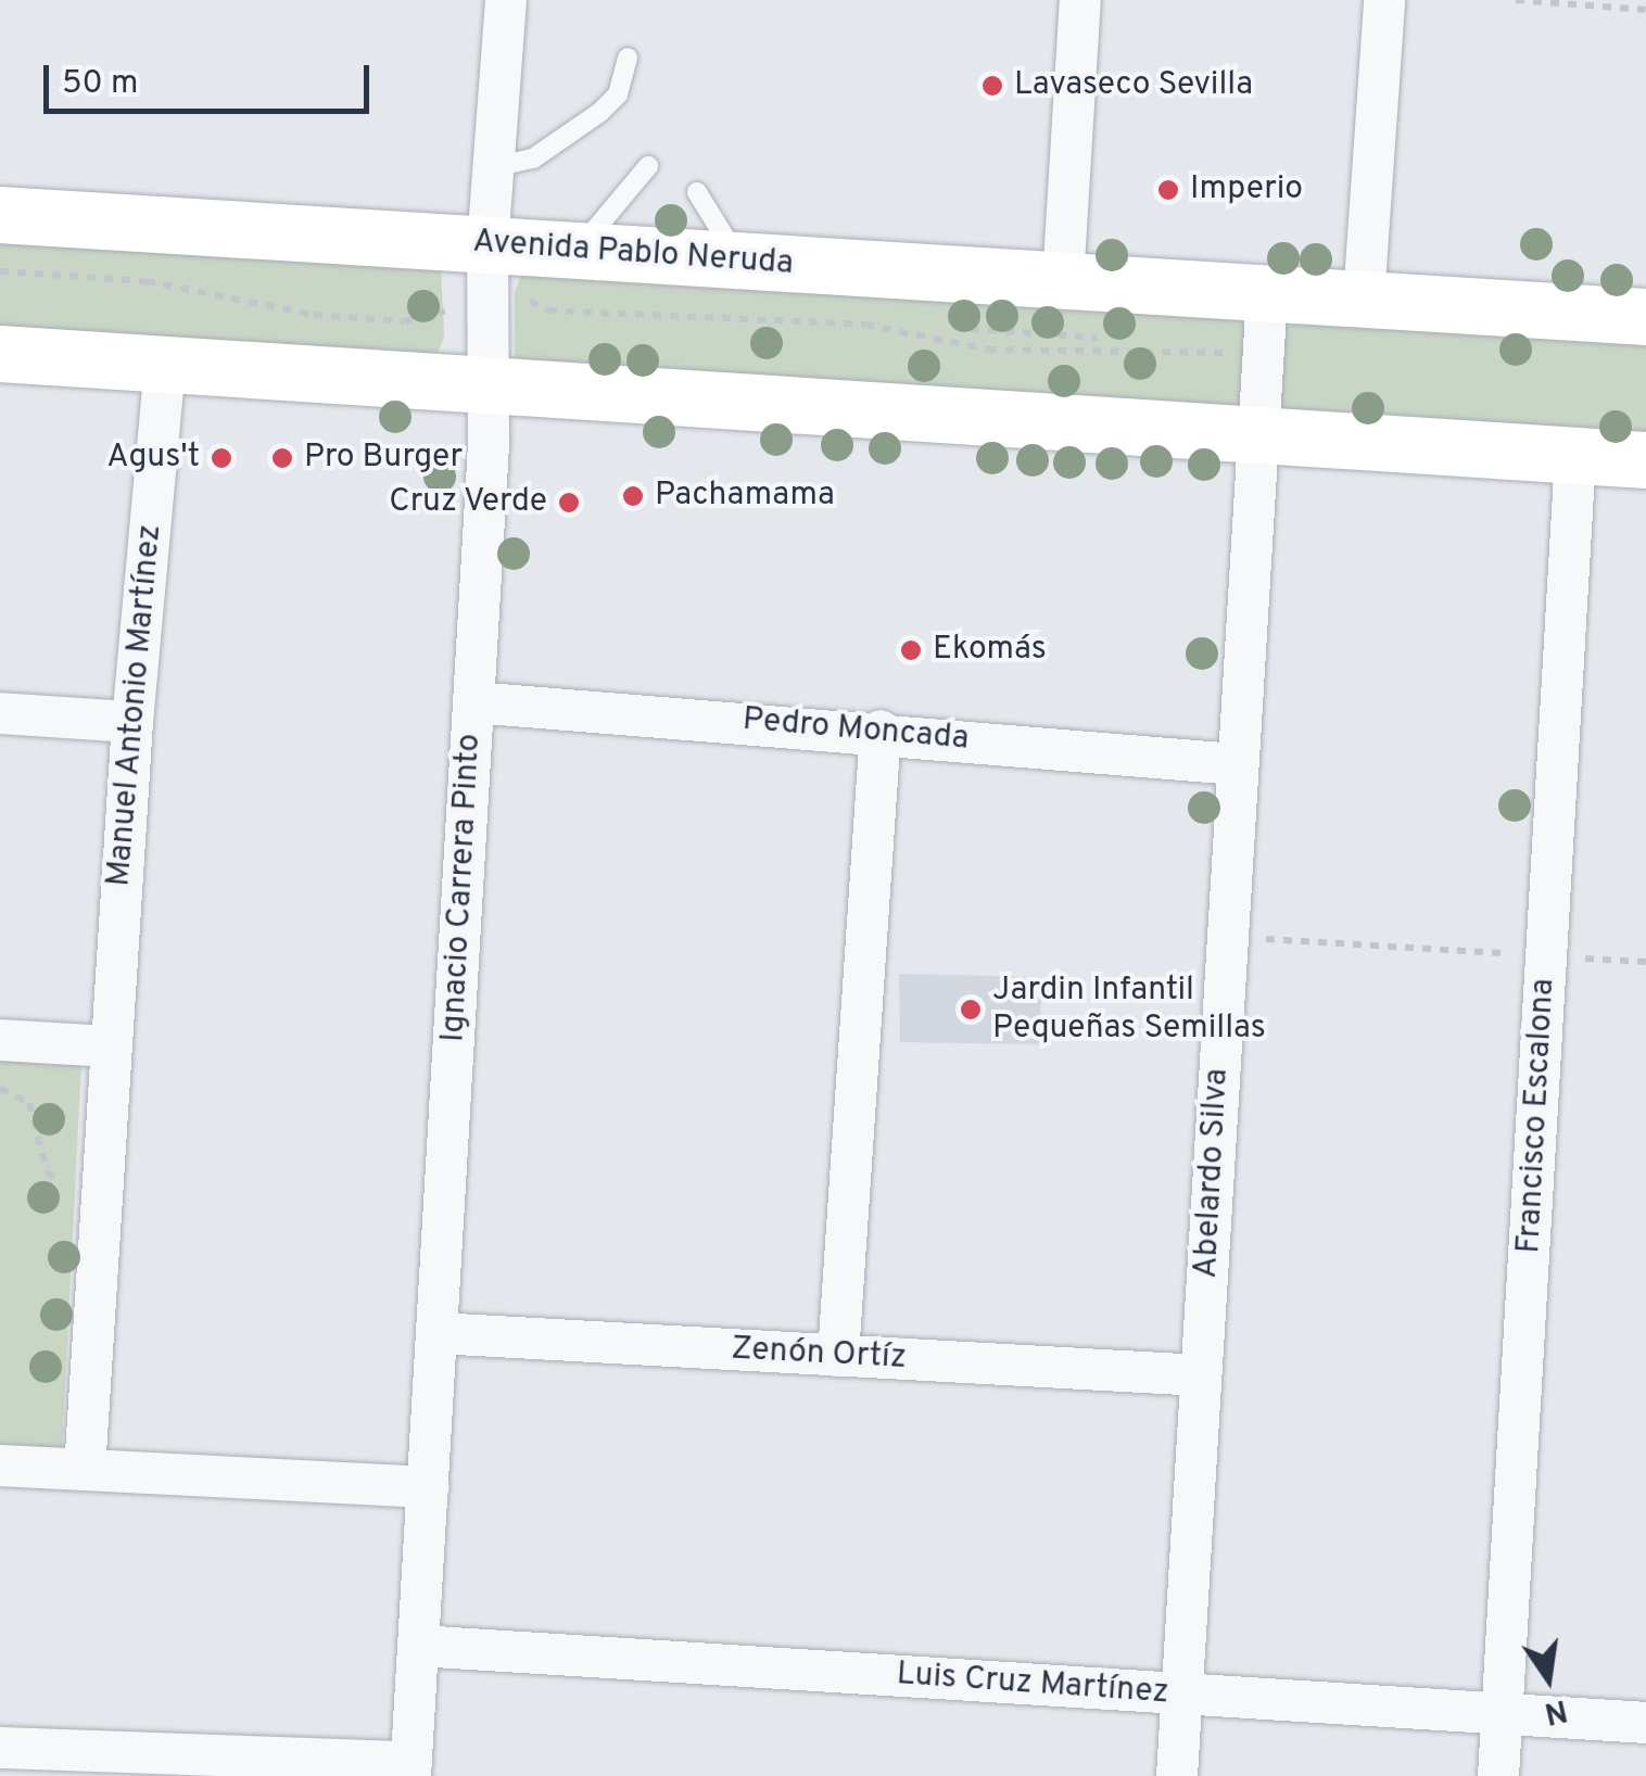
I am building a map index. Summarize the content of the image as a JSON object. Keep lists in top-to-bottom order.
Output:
{
  "streets": {
    "main road": ["Avenida Pablo Neruda"],
    "street": [
      "Manuel Antonio Martínez",
      "Pedro Moncada",
      "Ignacio Carrera Pinto",
      "Francisco Escalona",
      "Abelardo Silva",
      "Zenón Ortíz",
      "Luis Cruz Martínez"
    ]
  },
  "crossings": [
    ["Avenida Pablo Neruda", "Ignacio Carrera Pinto"],
    ["Pedro Moncada", "Ignacio Carrera Pinto"],
    ["Pedro Moncada", "Abelardo Silva"],
    ["Ignacio Carrera Pinto", "Zenón Ortíz"],
    ["Ignacio Carrera Pinto", "Luis Cruz Martínez"],
    ["Francisco Escalona", "Luis Cruz Martínez"],
    ["Abelardo Silva", "Zenón Ortíz"],
    ["Abelardo Silva", "Luis Cruz Martínez"]
  ],
  "places": [
    "Lavaseco Sevilla",
    "Imperio",
    "Agus't",
    "Pro Burger",
    "Pachamama",
    "Cruz Verde",
    "Ekomás",
    "Jardin Infantil Pequeñas Semillas"
  ],
  "scale_bar": "50 m",
  "north": "bottom"
}
